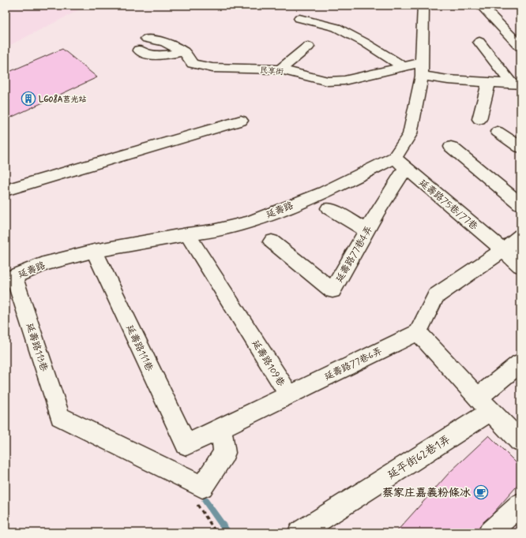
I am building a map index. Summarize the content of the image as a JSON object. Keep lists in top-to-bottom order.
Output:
{
  "streets": {
    "street": [
      "民享街",
      "延壽路75巷/77巷",
      "延壽路",
      "延壽路77巷4弄",
      "延壽路113巷",
      "延壽路111巷",
      "延壽路109巷",
      "延壽路77巷6弄",
      "延平街62巷1弄"
    ]
  },
  "crossings": [
    ["延壽路75巷/77巷", "延壽路"],
    ["延壽路75巷/77巷", "延壽路77巷4弄"],
    ["延壽路", "延壽路77巷4弄"],
    ["延壽路", "延壽路113巷"],
    ["延壽路", "延壽路111巷"],
    ["延壽路", "延壽路109巷"],
    ["延壽路111巷", "延壽路109巷"],
    ["延壽路109巷", "延壽路77巷6弄"]
  ],
  "places": {
    "building": ["LG08A莒光站"],
    "cafe": ["蔡家庄嘉義粉條冰"]
  }
}
